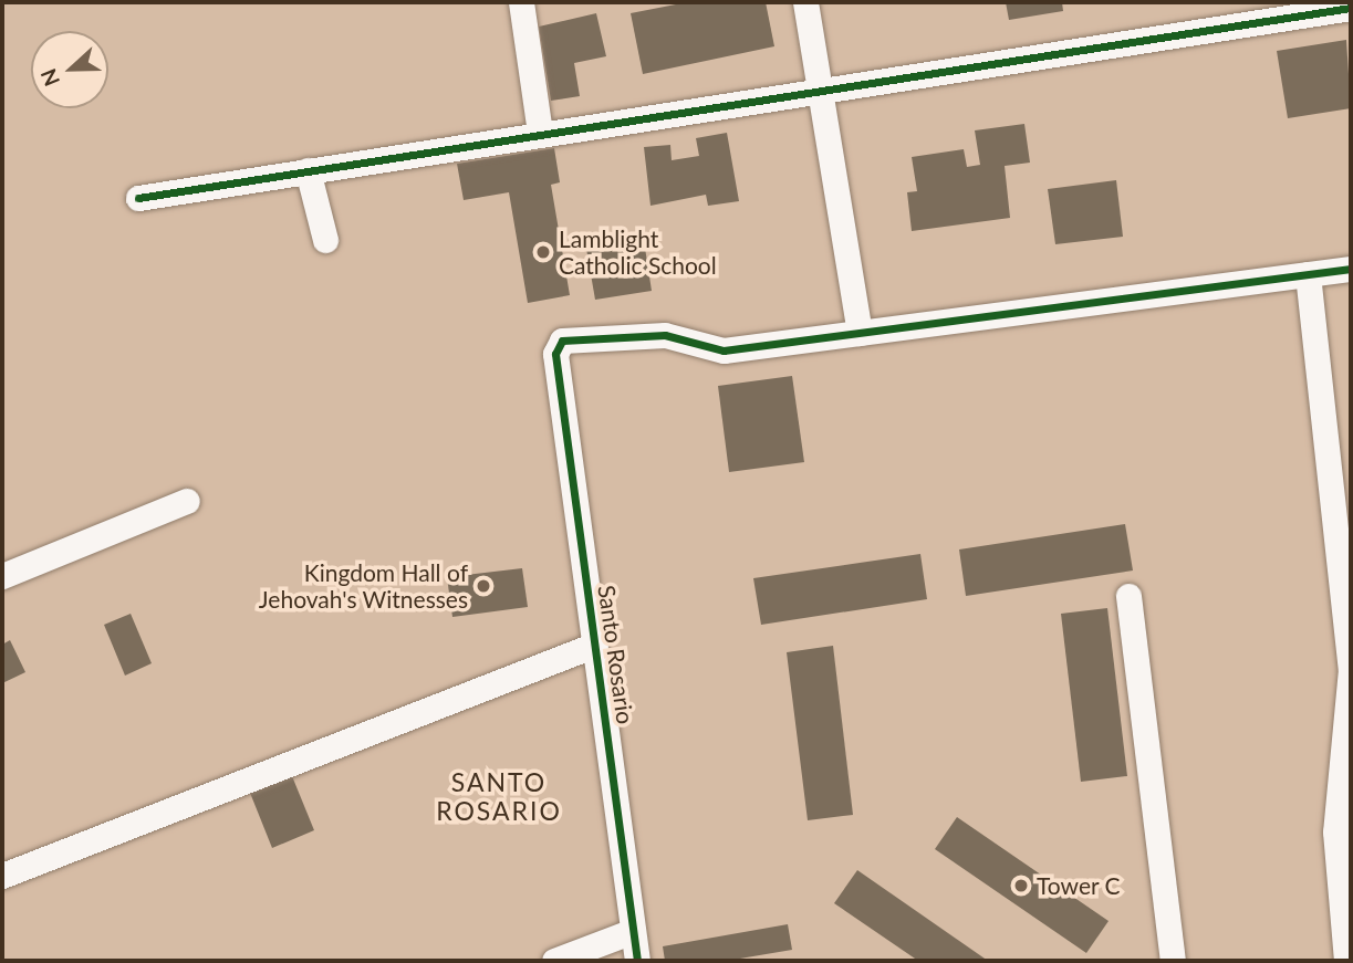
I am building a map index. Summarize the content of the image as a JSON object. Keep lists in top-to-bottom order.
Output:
{
  "streets": {
    "street": ["Santo Rosario"]
  },
  "districts": ["SANTO ROSARIO"],
  "places": ["Lamblight Catholic School", "Kingdom Hall of Jehovah's Witnesses", "Tower C"],
  "north": "left"
}
